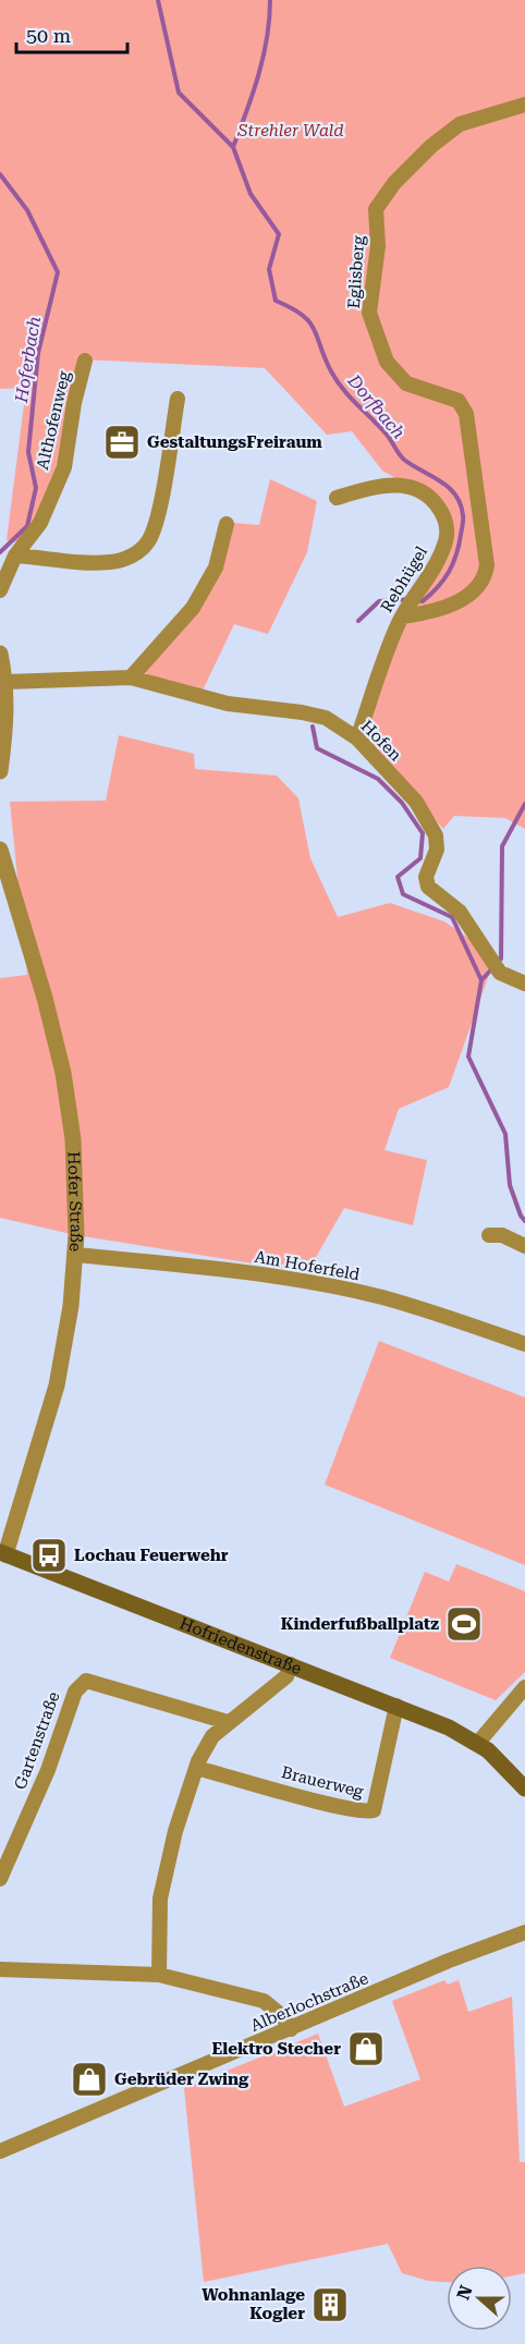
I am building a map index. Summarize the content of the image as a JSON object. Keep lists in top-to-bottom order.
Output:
{
  "streets": {
    "main road": ["Hofriedenstraße"],
    "street": [
      "Eglisberg",
      "Althofenweg",
      "Rebhügel",
      "Hofen",
      "Hofer Straße",
      "Am Hoferfeld",
      "Gartenstraße",
      "Brauerweg",
      "Alberlochstraße"
    ]
  },
  "crossings": [
    ["Eglisberg", "Rebhügel"],
    ["Rebhügel", "Hofen"],
    ["Hofer Straße", "Am Hoferfeld"],
    ["Hofer Straße", "Hofriedenstraße"],
    ["Hofriedenstraße", "Brauerweg"]
  ],
  "water": ["Hoferbach", "Dorfbach"],
  "parks": ["Strehler Wald"],
  "places": {
    "office": ["GestaltungsFreiraum"],
    "bus stop": ["Lochau Feuerwehr"],
    "sports": ["Kinderfußballplatz"],
    "shop": ["Elektro Stecher", "Gebrüder Zwing"],
    "building": ["Wohnanlage Kogler"]
  },
  "scale_bar": "50 m",
  "north": "left"
}
